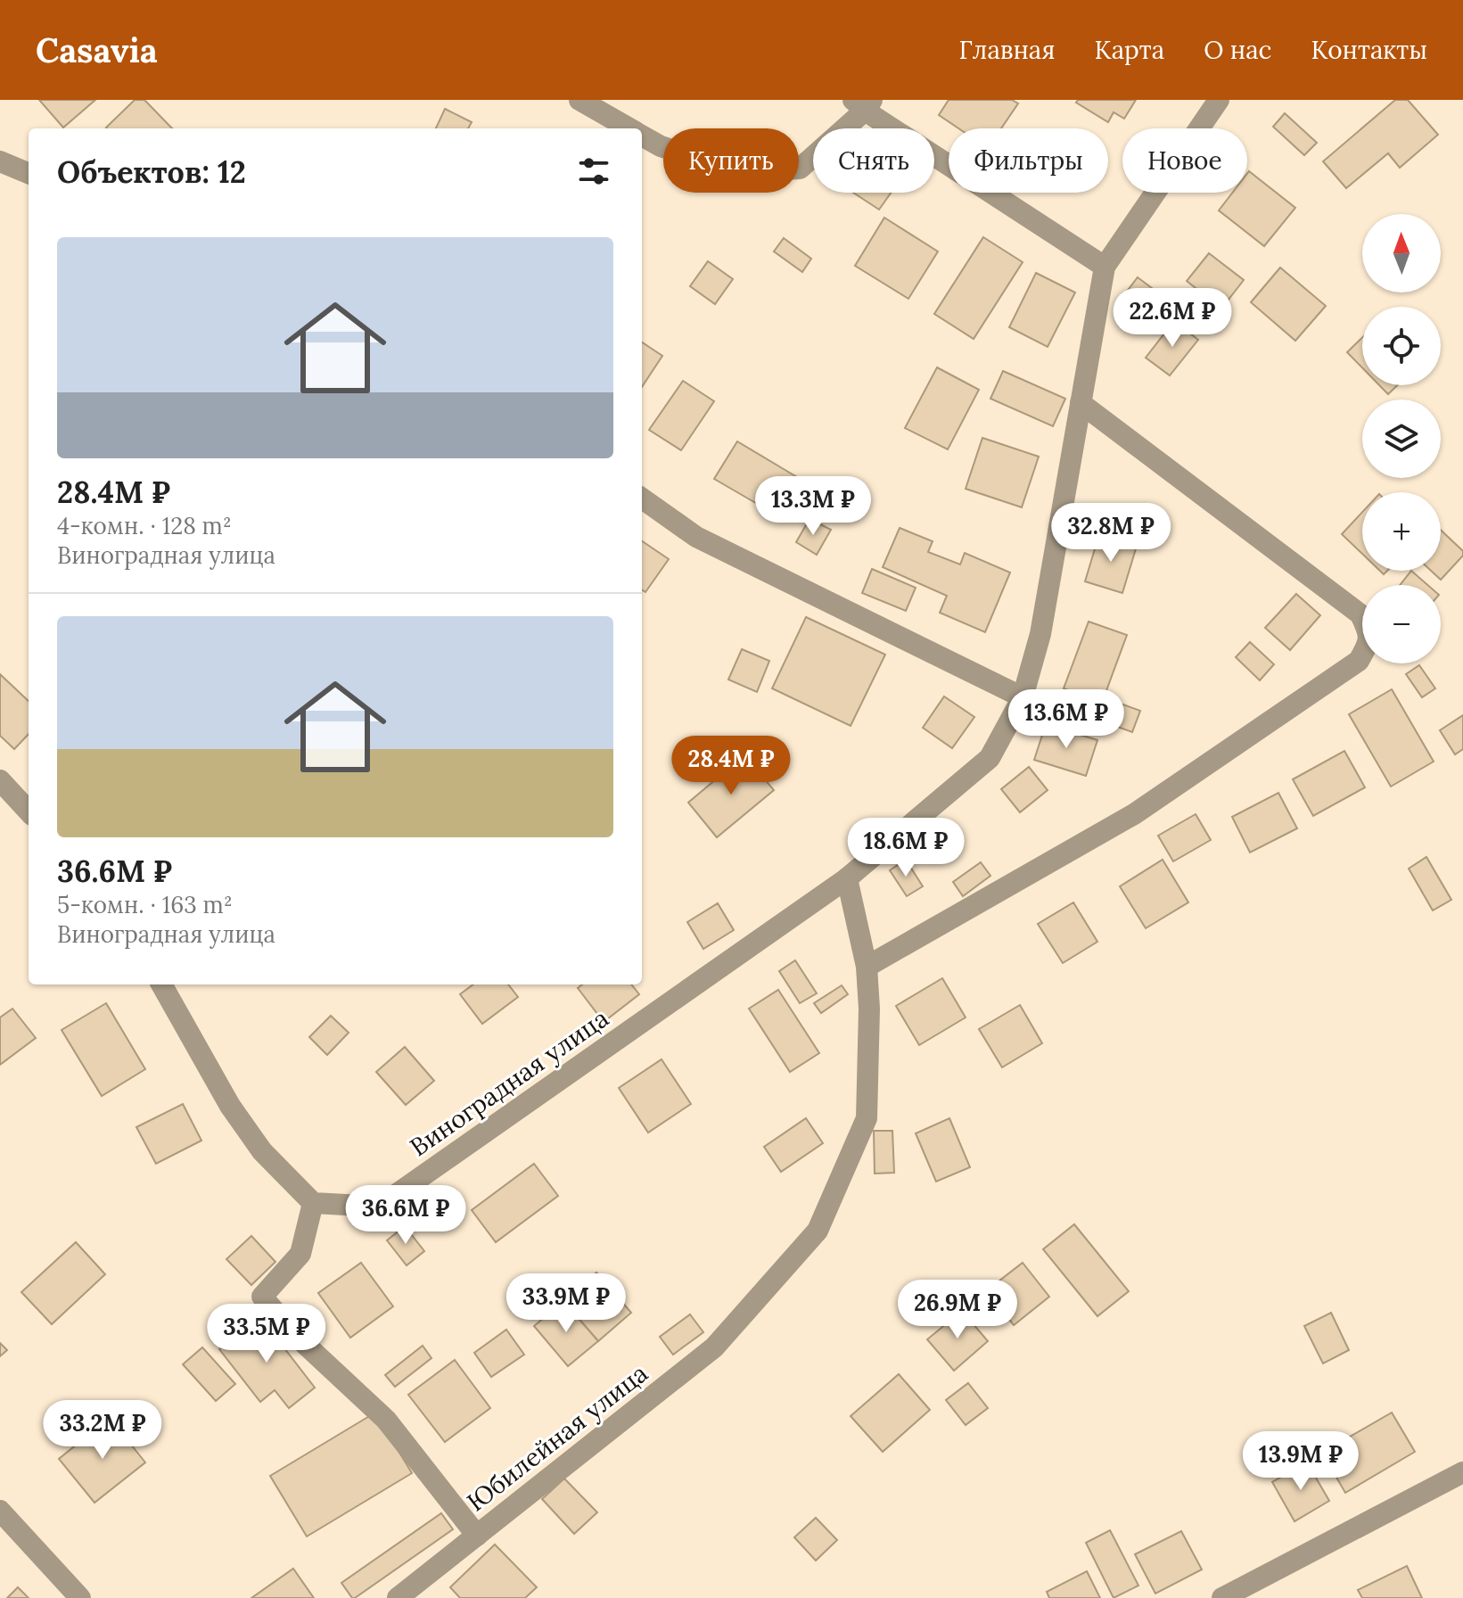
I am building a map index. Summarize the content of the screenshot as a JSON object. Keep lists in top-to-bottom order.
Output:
{
  "streets": {
    "street": ["Виноградная улица", "Юбилейная улица"]
  },
  "crossings": [
    ["Виноградная улица", "Юбилейная улица"]
  ],
  "north": "top",
  "page": {
    "header": "Casavia",
    "nav": [
      "Главная",
      "Карта",
      "О нас",
      "Контакты"
    ],
    "chip": [
      "Купить",
      "Снять",
      "Фильтры",
      "Новое"
    ],
    "heading": "Объектов: 12",
    "map_buttons": ["+", "−"],
    "list": [
      {
        "name": "28.4M ₽",
        "note": "4-комн. · 128 m² · Виноградная улица"
      },
      {
        "name": "36.6M ₽",
        "note": "5-комн. · 163 m² · Виноградная улица"
      }
    ],
    "price": [
      "22.6M ₽",
      "13.3M ₽",
      "32.8M ₽",
      "13.6M ₽",
      "28.4M ₽",
      "18.6M ₽",
      "36.6M ₽",
      "33.9M ₽",
      "26.9M ₽",
      "33.5M ₽",
      "33.2M ₽",
      "13.9M ₽"
    ]
  }
}
